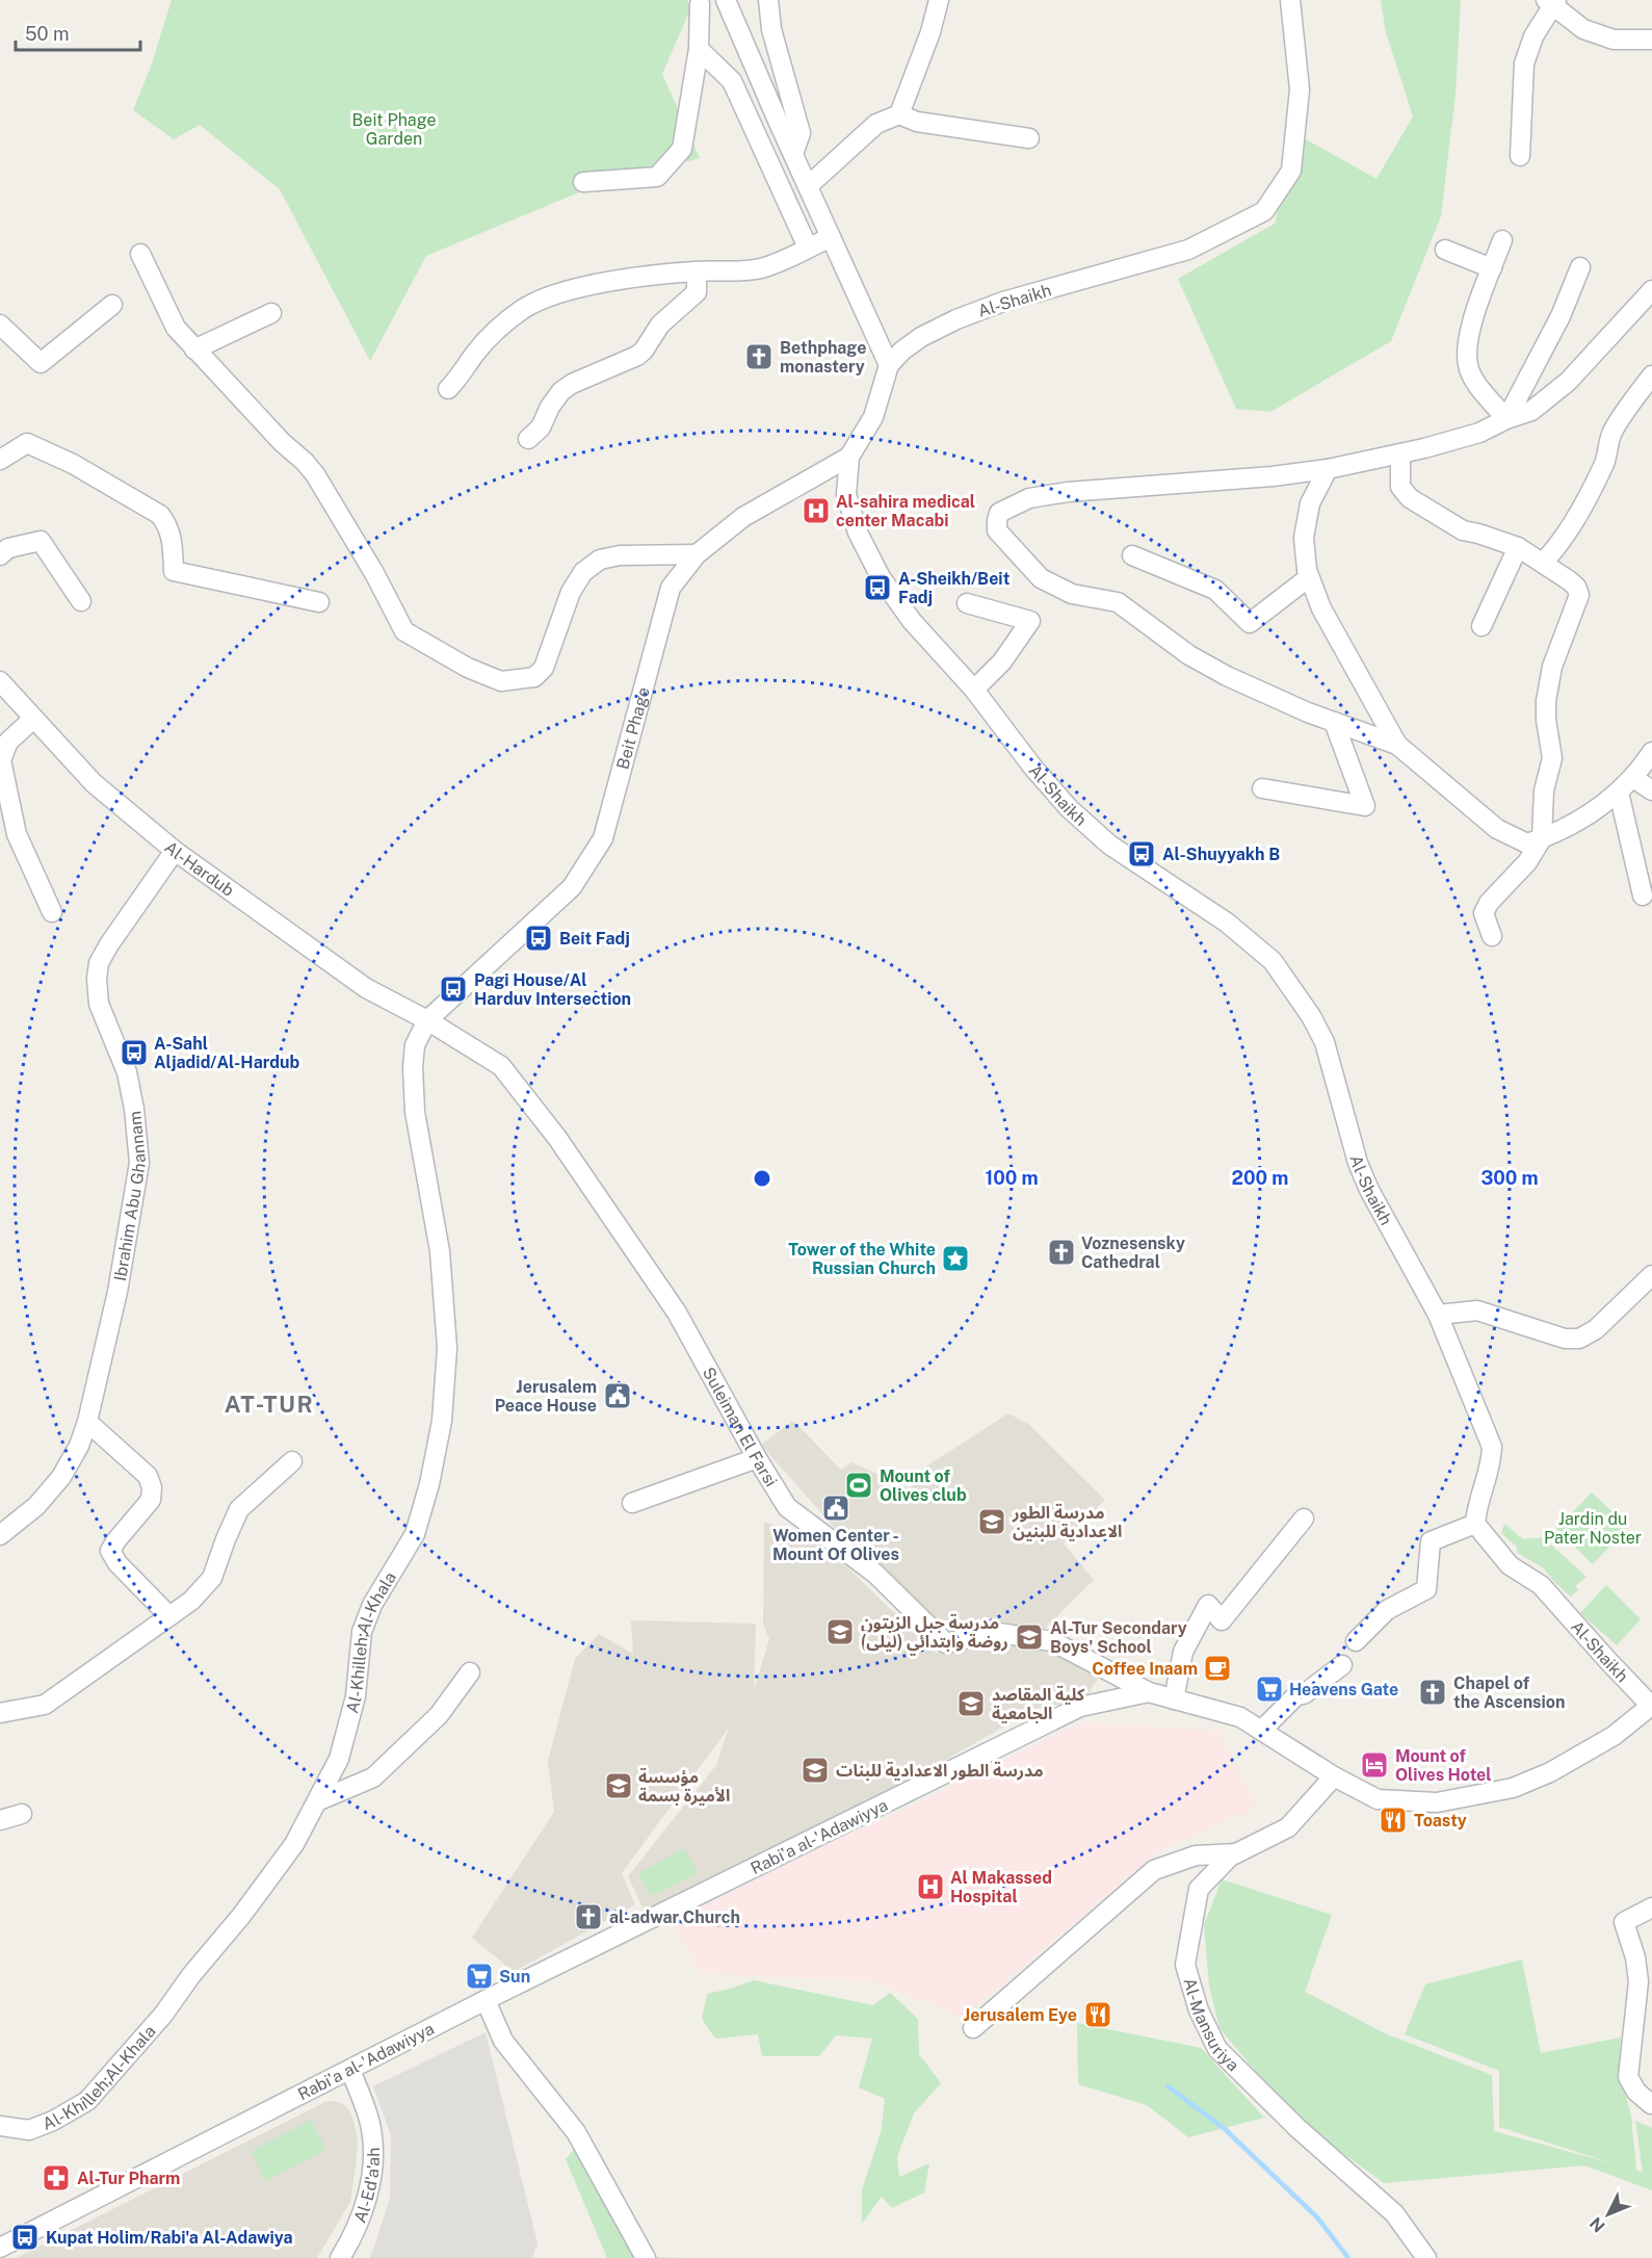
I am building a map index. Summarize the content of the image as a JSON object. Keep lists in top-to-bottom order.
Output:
{
  "streets": {
    "street": [
      "Al-Shaikh",
      "Beit Phage",
      "Al-Hardub",
      "Ibrahim Abu Ghannam",
      "Suleiman El Farsi",
      "Al-Khilleh;Al-Khala",
      "Rabiʼa al-'Adawiyya",
      "Al-Mansuriya",
      "Al-Ed'a'ah"
    ]
  },
  "crossings": [
    ["Al-Shaikh", "Beit Phage"],
    ["Al-Shaikh", "Rabiʼa al-'Adawiyya"],
    ["Beit Phage", "Al-Hardub"],
    ["Beit Phage", "Suleiman El Farsi"],
    ["Beit Phage", "Al-Khilleh;Al-Khala"],
    ["Al-Hardub", "Ibrahim Abu Ghannam"],
    ["Al-Hardub", "Suleiman El Farsi"],
    ["Al-Hardub", "Al-Khilleh;Al-Khala"],
    ["Suleiman El Farsi", "Al-Khilleh;Al-Khala"],
    ["Suleiman El Farsi", "Rabiʼa al-'Adawiyya"],
    ["Rabiʼa al-'Adawiyya", "Al-Mansuriya"],
    ["Rabiʼa al-'Adawiyya", "Al-Ed'a'ah"]
  ],
  "districts": ["AT-TUR"],
  "parks": ["Beit Phage Garden", "Jardin du Pater Noster"],
  "places": {
    "church": [
      "Bethphage monastery",
      "Voznesensky Cathedral",
      "Chapel of the Ascension",
      "al-adwar Church"
    ],
    "hospital": ["Al-sahira medical center Macabi", "Al Makassed Hospital"],
    "bus stop": [
      "A-Sheikh/Beit Fadj",
      "Al-Shuyyakh B",
      "Beit Fadj",
      "Pagi House/Al Harduv Intersection",
      "A-Sahl Aljadid/Al-Hardub",
      "Kupat Holim/Rabi'a Al-Adawiya"
    ],
    "place": ["Tower of the White Russian Church"],
    "public building": ["Jerusalem Peace House", "Women Center - Mount Of Olives"],
    "sports": ["Mount of Olives club"],
    "school or university": [
      "مدرسة الطور الاعدادية للبنين",
      "مدرسة جبل الزيتون (ليلى) روضة وابتدائي",
      "Al-Tur Secondary Boys' School",
      "كلية المقاصد الجامعية",
      "مدرسة الطور الاعدادية للبنات",
      "مؤسسة الأميرة بسمة"
    ],
    "cafe": ["Coffee Inaam"],
    "supermarket": ["Heavens Gate", "Sun"],
    "hotel": ["Mount of Olives Hotel"],
    "restaurant": ["Toasty", "Jerusalem Eye"],
    "pharmacy": ["Al-Tur Pharm"]
  },
  "scale_bar": "50 m",
  "north": "bottom left",
  "rings": ["100 m", "200 m", "300 m"]
}
